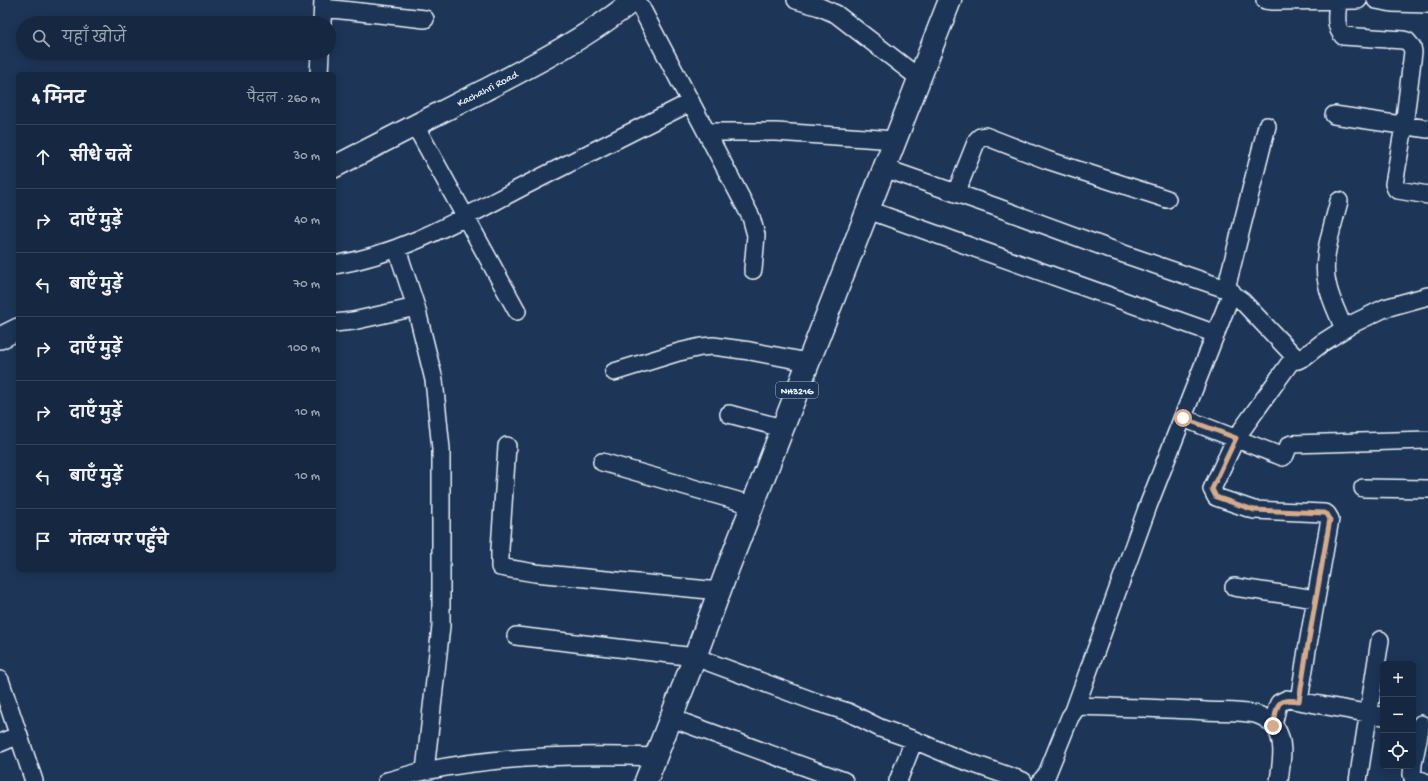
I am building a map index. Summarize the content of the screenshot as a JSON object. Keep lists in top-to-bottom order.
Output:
{
  "streets": {
    "highway": ["NH321G"],
    "main road": ["Kachahri Road"]
  },
  "page": {
    "search": "यहाँ खोजें",
    "heading": ["4 मिनट", "पैदल · 260 m"],
    "list": [
      ["सीधे चलें", "30 m"],
      ["दाएँ मुड़ें", "40 m"],
      ["बाएँ मुड़ें", "70 m"],
      ["दाएँ मुड़ें", "100 m"],
      ["दाएँ मुड़ें", "10 m"],
      ["बाएँ मुड़ें", "10 m"],
      "गंतव्य पर पहुँचे"
    ],
    "map_buttons": ["+", "−"]
  }
}
